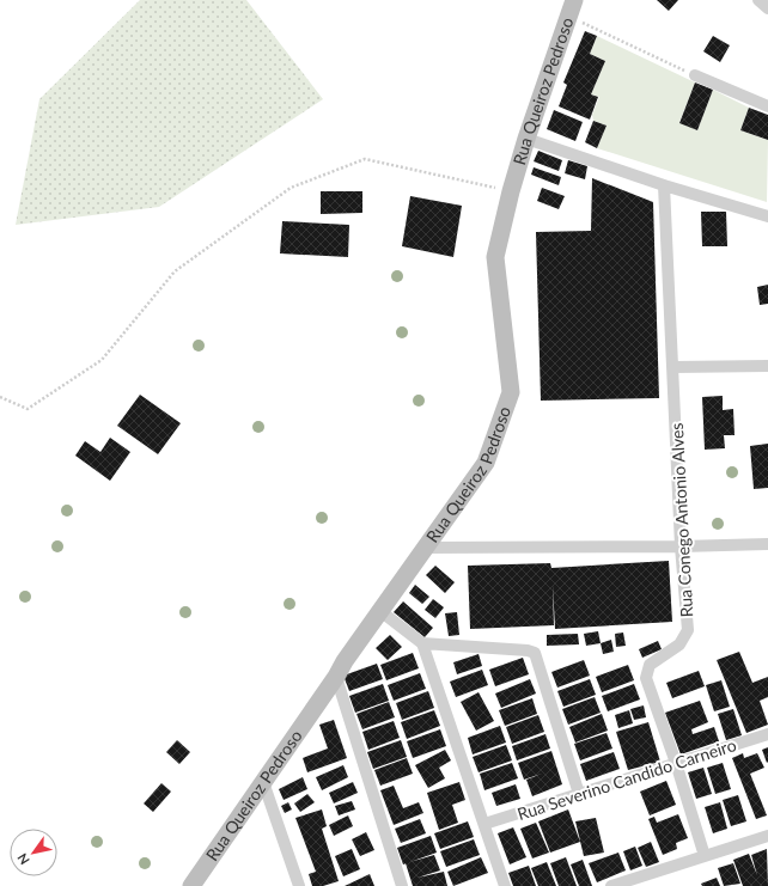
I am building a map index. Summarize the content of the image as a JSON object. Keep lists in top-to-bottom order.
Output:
{
  "streets": {
    "street": ["Rua Queiroz Pedroso", "Rua Conego Antonio Alves", "Rua Severino Candido Carneiro"]
  },
  "crossings": [
    ["Rua Conego Antonio Alves", "Rua Severino Candido Carneiro"]
  ],
  "north": "bottom left"
}
